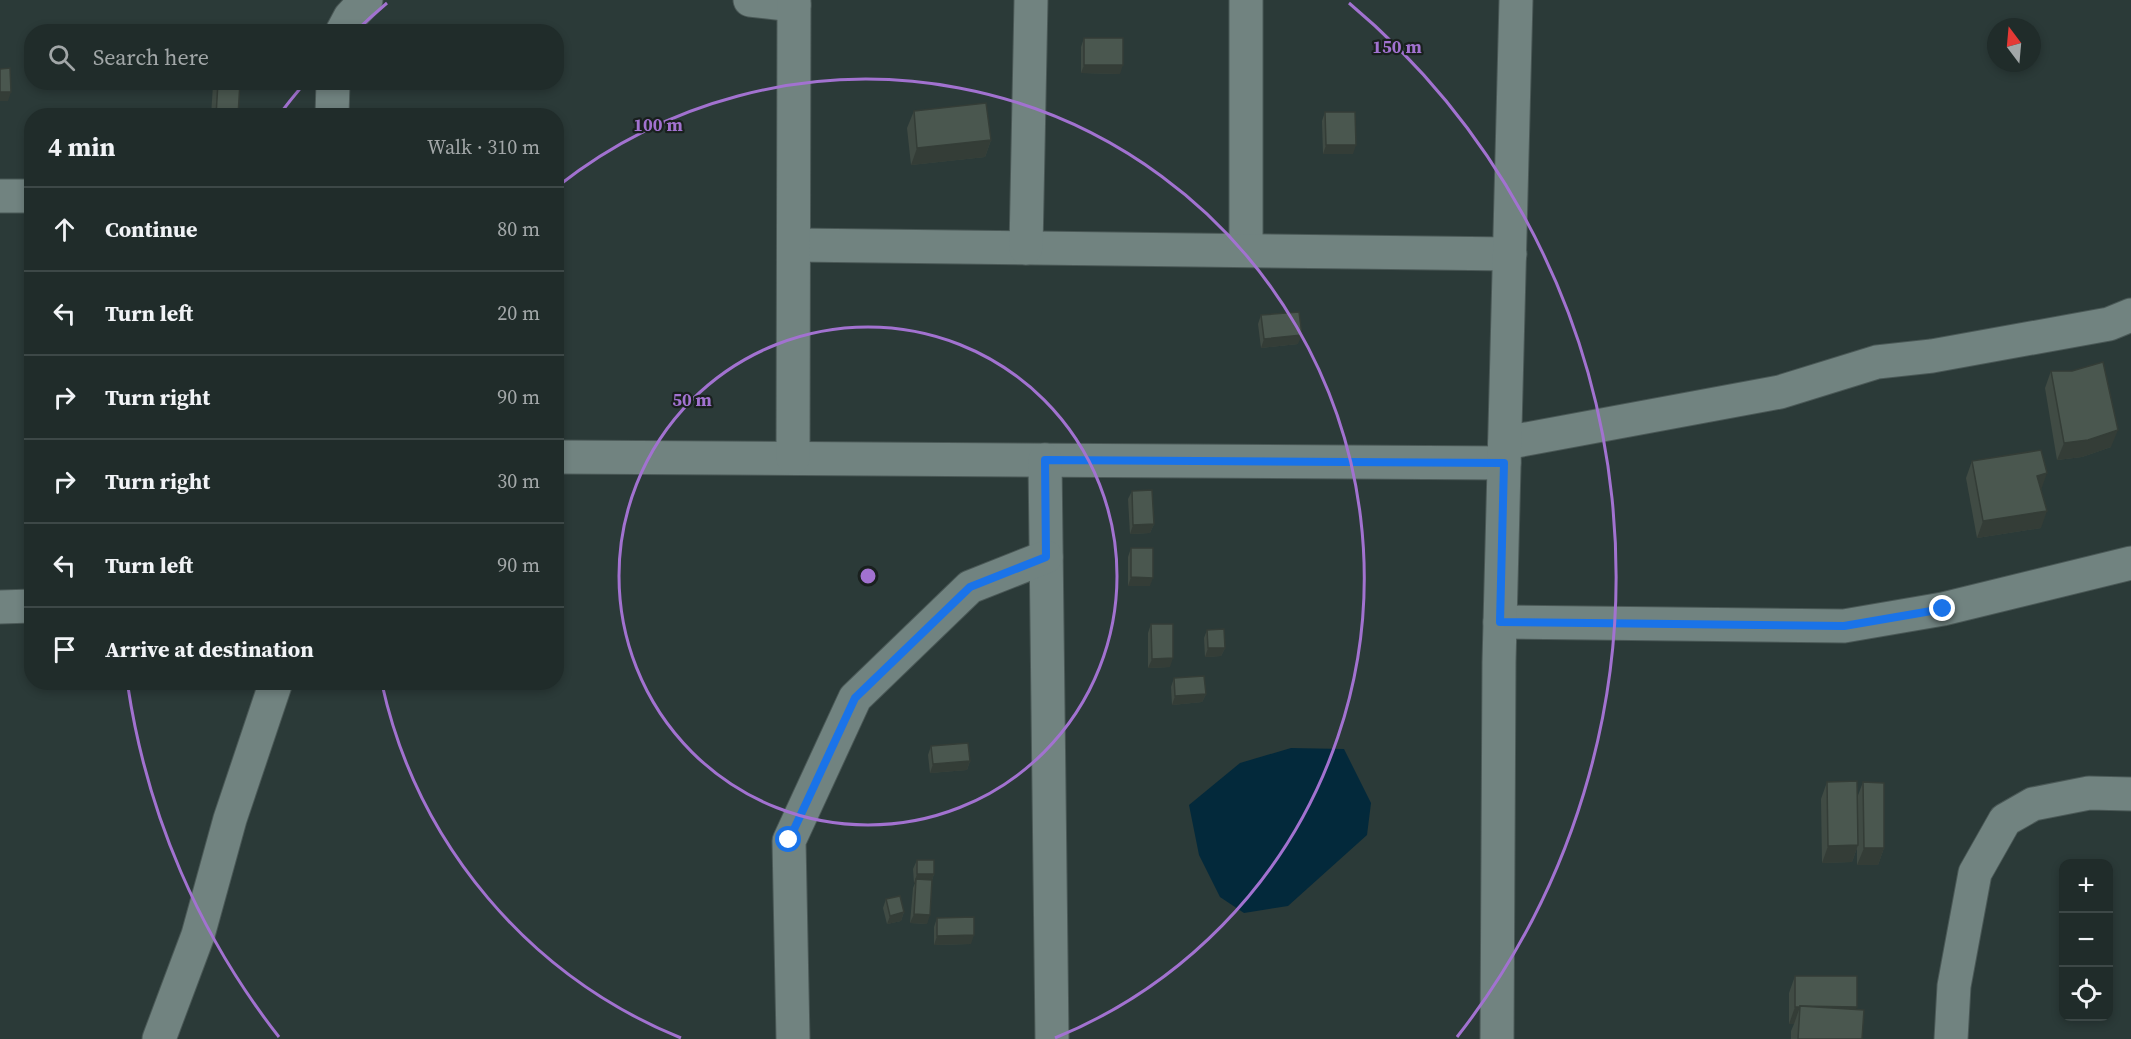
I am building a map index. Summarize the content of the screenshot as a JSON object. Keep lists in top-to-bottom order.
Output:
{
  "north": "top",
  "page": {
    "search": "Search here",
    "heading": ["4 min", "Walk · 310 m"],
    "list": [
      ["Continue", "80 m"],
      ["Turn left", "20 m"],
      ["Turn right", "90 m"],
      ["Turn right", "30 m"],
      ["Turn left", "90 m"],
      "Arrive at destination"
    ],
    "map_buttons": ["+", "−"]
  },
  "rings": ["150 m", "100 m", "50 m"]
}
